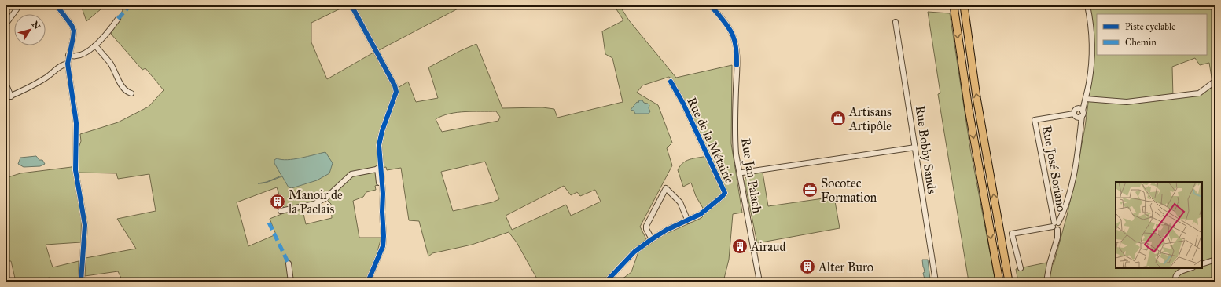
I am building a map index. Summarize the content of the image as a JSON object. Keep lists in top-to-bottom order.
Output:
{
  "streets": {
    "street": [
      "Rue de la Métairie",
      "Rue Bobby Sands",
      "Rue José Soriano",
      "Rue Jan Palach"
    ]
  },
  "places": {
    "shop": ["Artisans Artipôle"],
    "office": ["Socotec Formation"],
    "building": ["Manoir de la Paclais", "Airaud", "Alter Buro"]
  },
  "legend": ["Piste cyclable", "Chemin"],
  "north": "top right"
}
